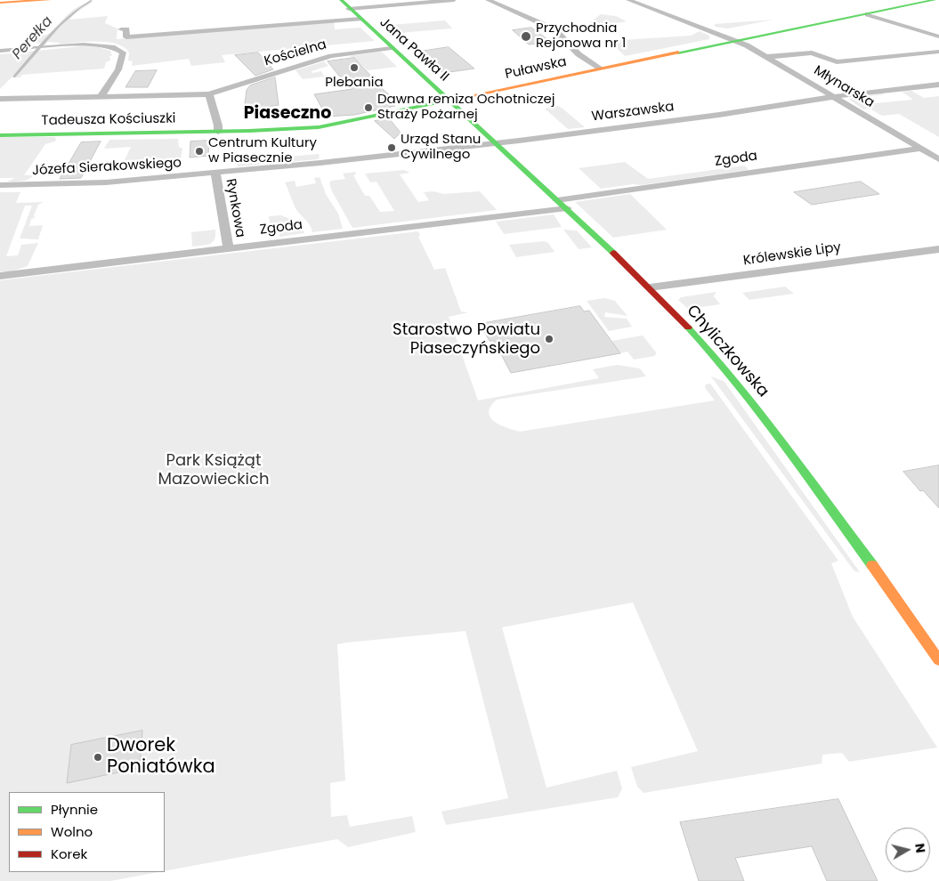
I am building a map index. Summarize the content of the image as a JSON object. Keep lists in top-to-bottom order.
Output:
{
  "streets": {
    "street": [
      "Jana Pawła II",
      "Kościelna",
      "Puławska",
      "Młynarska",
      "Warszawska",
      "Tadeusza Kościuszki",
      "Zgoda",
      "Józefa Sierakowskiego",
      "Rynkowa",
      "Królewskie Lipy",
      "Chyliczkowska"
    ]
  },
  "crossings": [
    ["Jana Pawła II", "Kościelna"],
    ["Jana Pawła II", "Puławska"],
    ["Jana Pawła II", "Chyliczkowska"],
    ["Puławska", "Młynarska"],
    ["Puławska", "Tadeusza Kościuszki"],
    ["Puławska", "Chyliczkowska"],
    ["Młynarska", "Warszawska"],
    ["Młynarska", "Zgoda"],
    ["Warszawska", "Józefa Sierakowskiego"],
    ["Warszawska", "Chyliczkowska"],
    ["Zgoda", "Rynkowa"],
    ["Zgoda", "Chyliczkowska"],
    ["Józefa Sierakowskiego", "Rynkowa"],
    ["Królewskie Lipy", "Chyliczkowska"]
  ],
  "districts": ["Piaseczno"],
  "water": ["Perełka"],
  "parks": ["Park Książąt Mazowieckich"],
  "places": [
    "Przychodnia Rejonowa nr 1",
    "Plebania",
    "Dawna remiza Ochotniczej Straży Pożarnej",
    "Urząd Stanu Cywilnego",
    "Centrum Kultury w Piasecznie",
    "Starostwo Powiatu Piaseczyńskiego",
    "Dworek Poniatówka"
  ],
  "legend": ["Płynnie", "Wolno", "Korek"],
  "north": "right"
}
